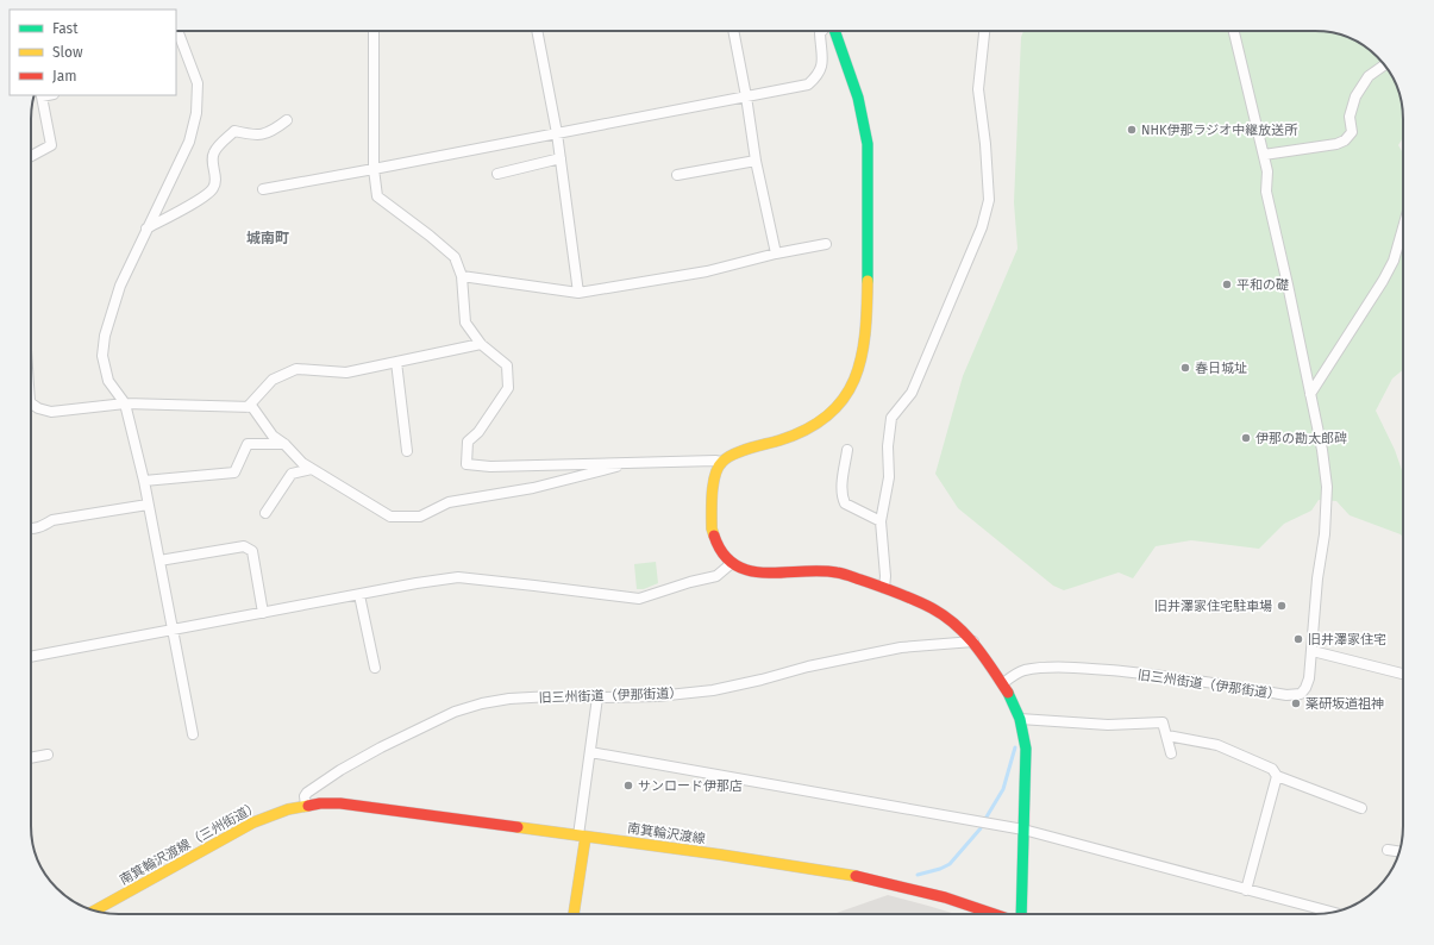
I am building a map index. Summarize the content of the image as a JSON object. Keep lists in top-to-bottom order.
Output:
{
  "streets": {
    "street": ["旧三州街道（伊那街道）", "南箕輪沢渡線", "南箕輪沢渡線（三州街道）"]
  },
  "crossings": [
    ["旧三州街道（伊那街道）", "南箕輪沢渡線"],
    ["旧三州街道（伊那街道）", "南箕輪沢渡線（三州街道）"],
    ["南箕輪沢渡線", "南箕輪沢渡線（三州街道）"]
  ],
  "districts": ["城南町"],
  "places": [
    "NHK伊那ラジオ中継放送所",
    "平和の礎",
    "春日城址",
    "伊那の勘太郎碑",
    "旧井澤家住宅駐車場",
    "旧井澤家住宅",
    "薬研坂道祖神",
    "サンロード伊那店"
  ],
  "legend": ["Fast", "Slow", "Jam"]
}
